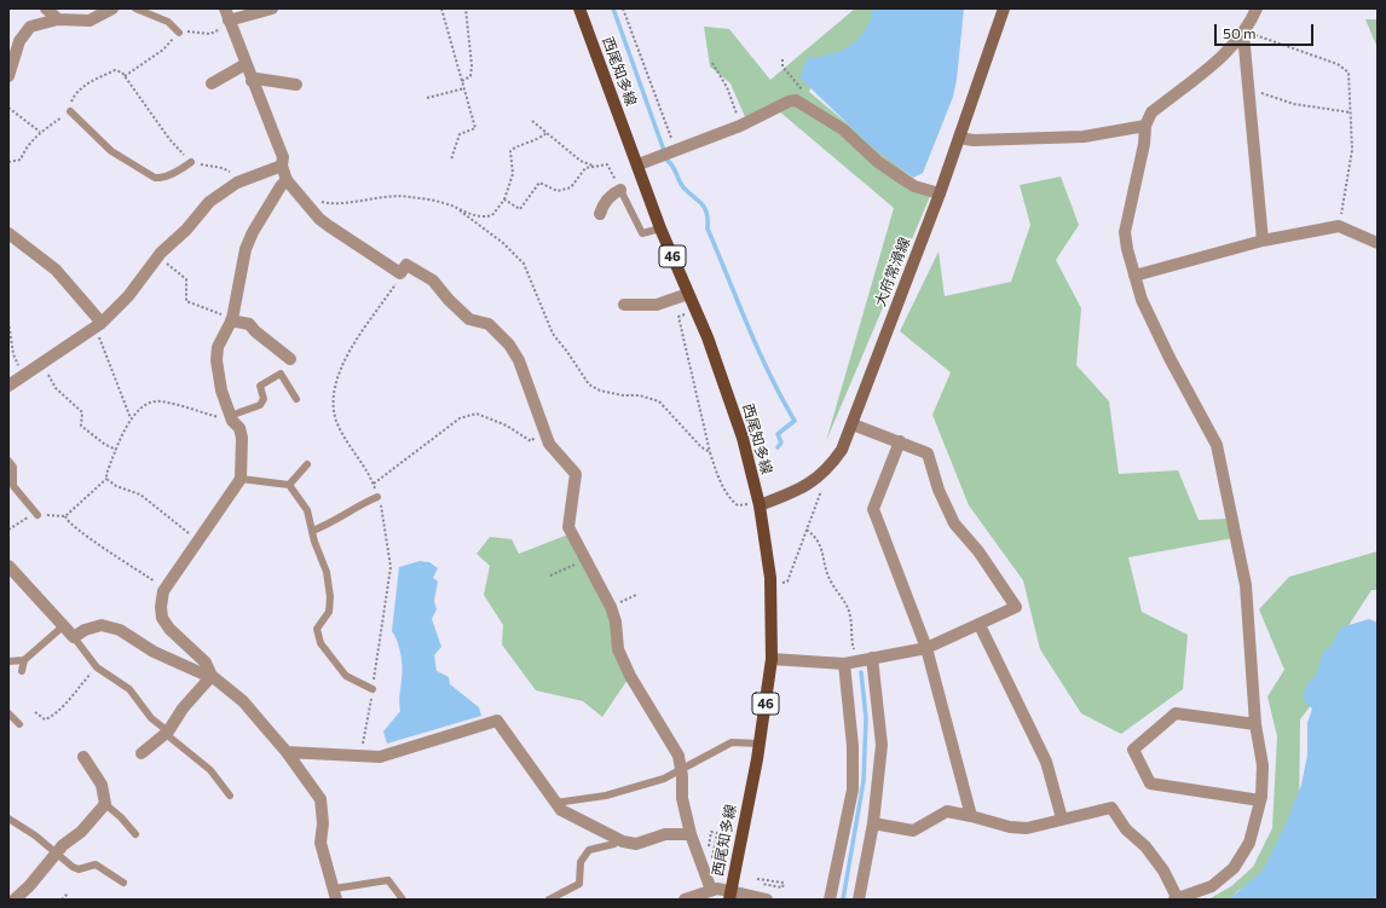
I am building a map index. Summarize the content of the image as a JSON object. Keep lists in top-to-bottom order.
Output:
{
  "streets": {
    "main road": ["西尾知多線", "46", "大府常滑線"]
  },
  "crossings": [
    ["西尾知多線", "大府常滑線"]
  ],
  "scale_bar": "50 m"
}
